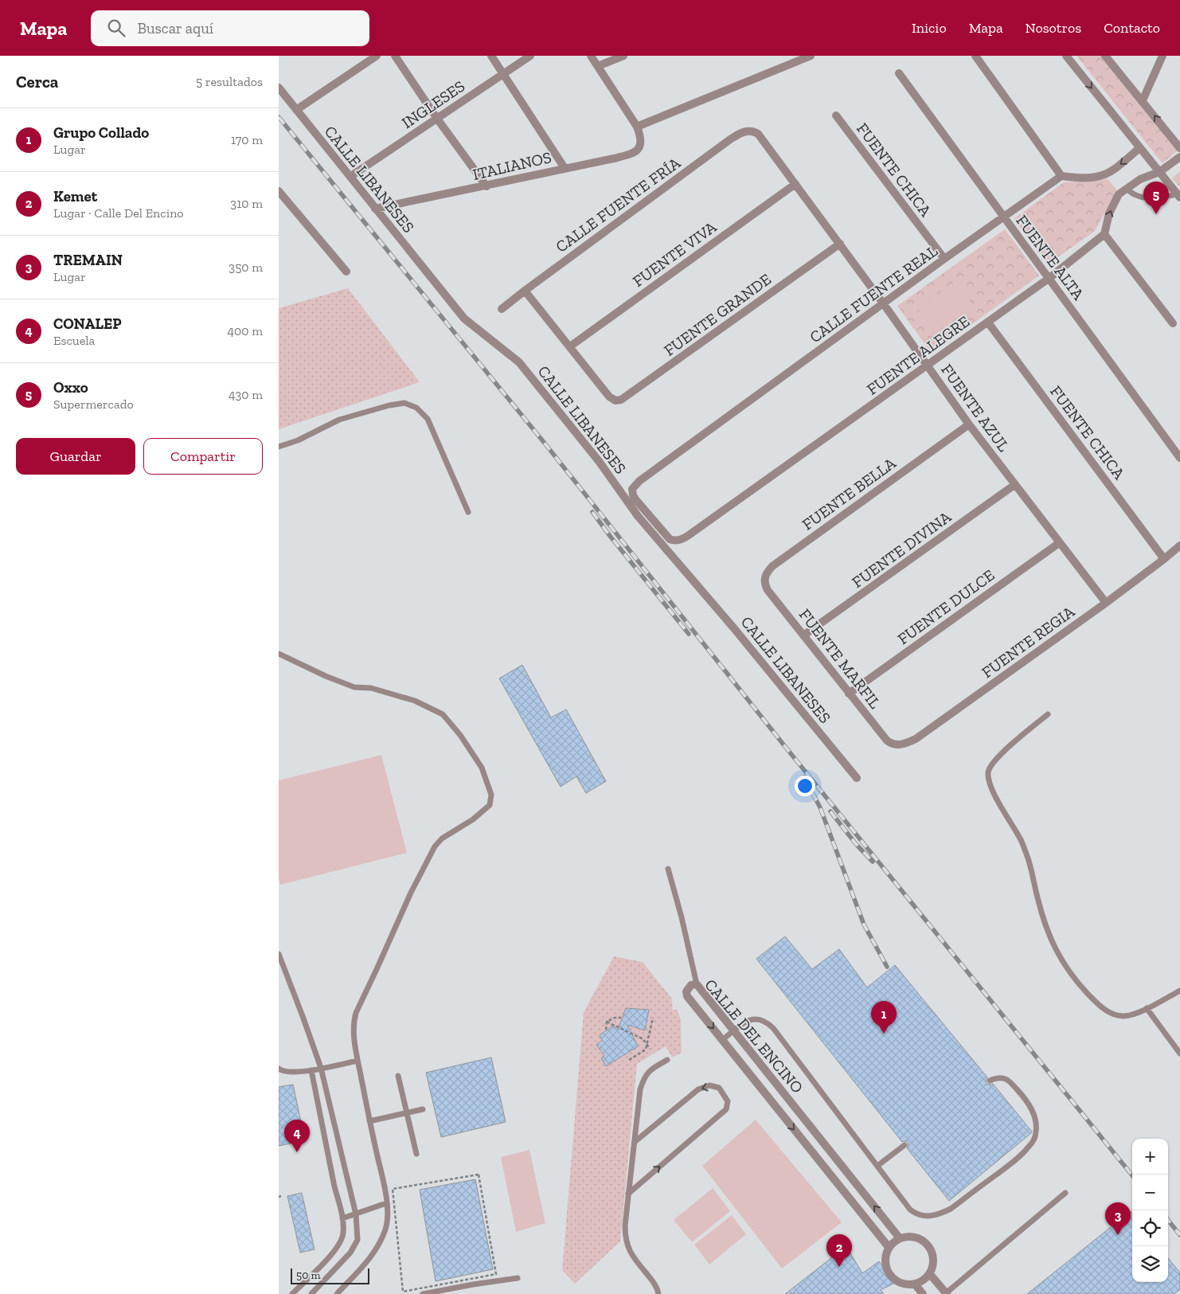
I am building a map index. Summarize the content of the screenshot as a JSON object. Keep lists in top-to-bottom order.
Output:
{
  "streets": {
    "street": [
      "INGLESES",
      "ITALIANOS",
      "FUENTE CHICA",
      "CALLE LIBANESES",
      "CALLE FUENTE FRÍA",
      "FUENTE VIVA",
      "FUENTE ALTA",
      "CALLE FUENTE REAL",
      "FUENTE GRANDE",
      "FUENTE ALEGRE",
      "FUENTE AZUL",
      "FUENTE BELLA",
      "FUENTE DIVINA",
      "FUENTE DULCE",
      "FUENTE REGIA",
      "FUENTE MARFIL",
      "CALLE DEL ENCINO"
    ]
  },
  "crossings": [
    ["INGLESES", "CALLE LIBANESES"],
    ["ITALIANOS", "CALLE LIBANESES"],
    ["FUENTE CHICA", "CALLE FUENTE REAL"],
    ["FUENTE CHICA", "FUENTE ALEGRE"],
    ["FUENTE CHICA", "FUENTE REGIA"],
    ["CALLE FUENTE FRÍA", "FUENTE AZUL"],
    ["FUENTE VIVA", "FUENTE GRANDE"],
    ["FUENTE VIVA", "FUENTE AZUL"],
    ["FUENTE ALTA", "CALLE FUENTE REAL"],
    ["FUENTE ALTA", "FUENTE ALEGRE"],
    ["CALLE FUENTE REAL", "FUENTE ALEGRE"],
    ["CALLE FUENTE REAL", "FUENTE AZUL"],
    ["FUENTE GRANDE", "FUENTE AZUL"],
    ["FUENTE ALEGRE", "FUENTE AZUL"],
    ["FUENTE AZUL", "FUENTE BELLA"],
    ["FUENTE AZUL", "FUENTE DIVINA"],
    ["FUENTE AZUL", "FUENTE DULCE"],
    ["FUENTE AZUL", "FUENTE REGIA"],
    ["FUENTE BELLA", "FUENTE MARFIL"],
    ["FUENTE DIVINA", "FUENTE MARFIL"],
    ["FUENTE DULCE", "FUENTE MARFIL"],
    ["FUENTE REGIA", "FUENTE MARFIL"]
  ],
  "scale_bar": "50 m",
  "page": {
    "header": "Mapa",
    "search": "Buscar aquí",
    "nav": [
      "Inicio",
      "Mapa",
      "Nosotros",
      "Contacto"
    ],
    "heading": ["Cerca", "5 resultados"],
    "list": [
      {
        "mark": "1",
        "name": "Grupo Collado",
        "note": "Lugar",
        "value": "170 m"
      },
      {
        "mark": "2",
        "name": "Kemet",
        "note": "Lugar · Calle Del Encino",
        "value": "310 m"
      },
      {
        "mark": "3",
        "name": "TREMAIN",
        "note": "Lugar",
        "value": "350 m"
      },
      {
        "mark": "4",
        "name": "CONALEP",
        "note": "Escuela",
        "value": "400 m"
      },
      {
        "mark": "5",
        "name": "Oxxo",
        "note": "Supermercado",
        "value": "430 m"
      }
    ],
    "pins": [
      "5",
      "1",
      "4",
      "3",
      "2"
    ],
    "buttons": ["Guardar", "Compartir"],
    "map_buttons": ["+", "−"],
    "scale": "50 m"
  }
}
